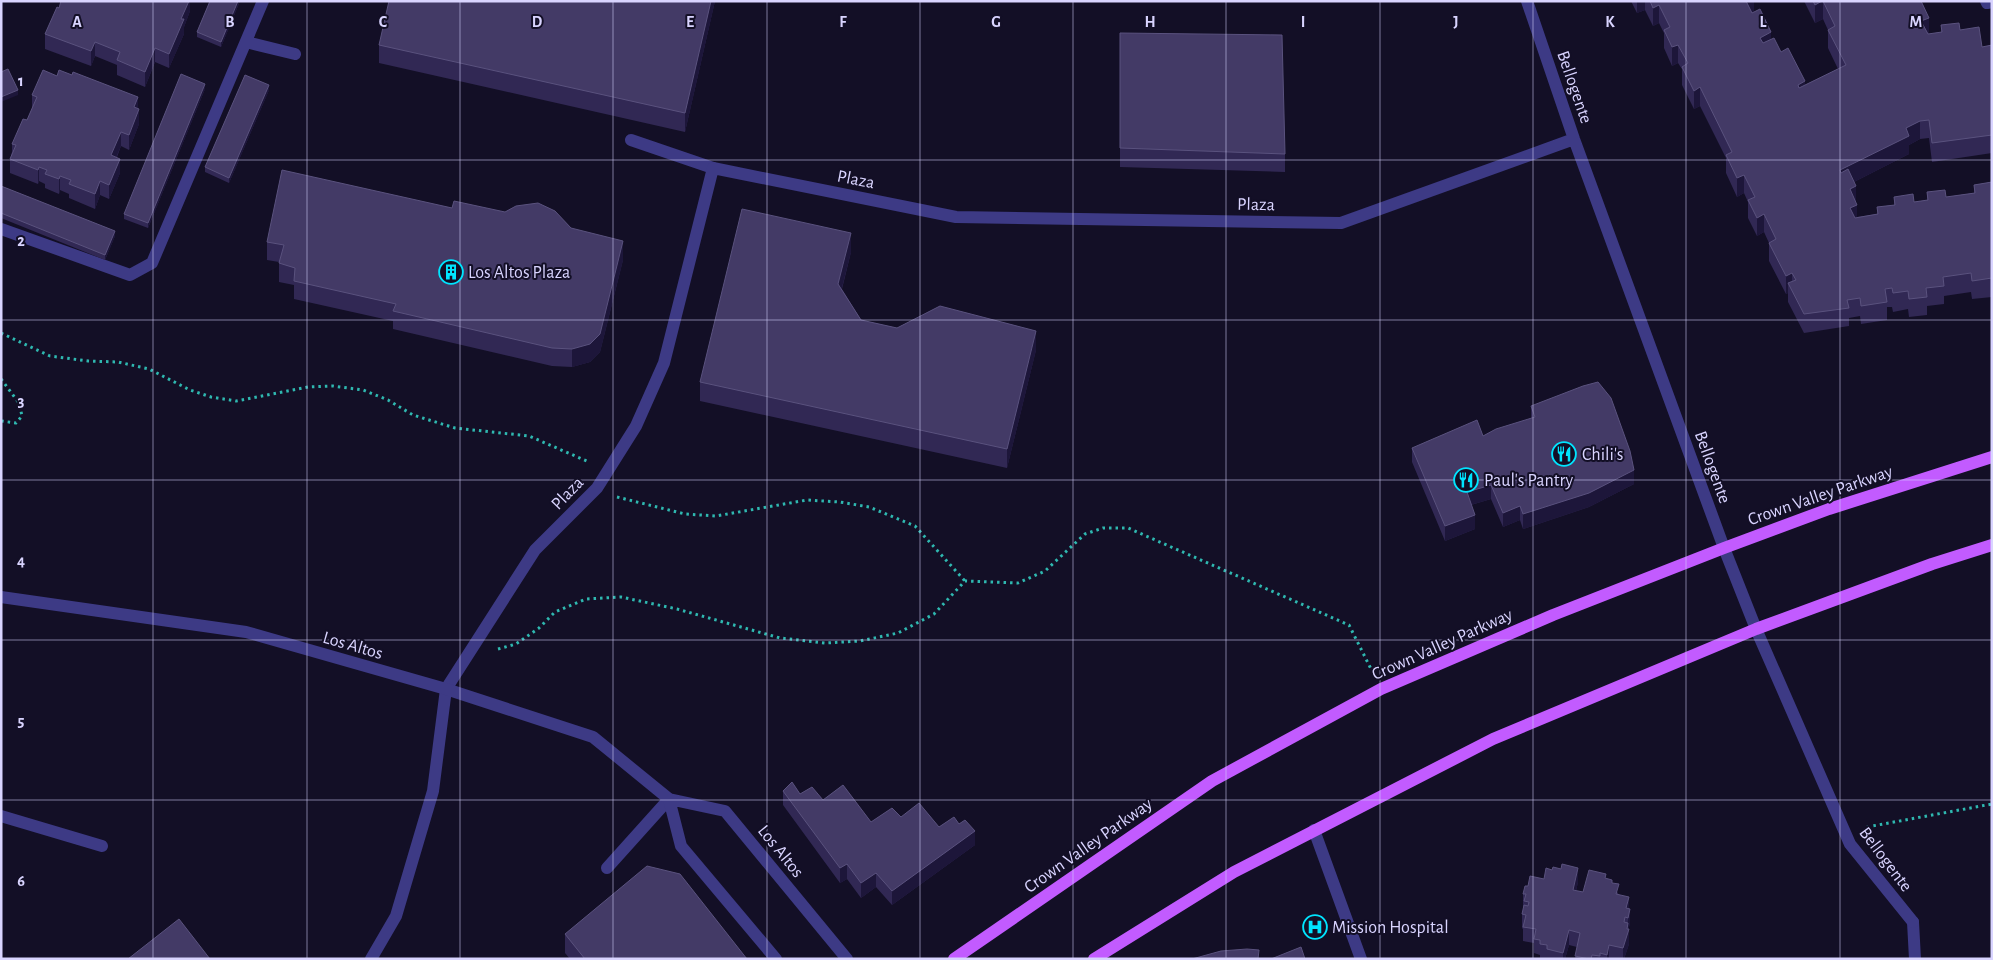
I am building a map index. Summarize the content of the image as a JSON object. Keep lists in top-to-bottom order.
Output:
{
  "streets": {
    "main road": ["Crown Valley Parkway"],
    "street": ["Bellogente", "Plaza", "Los Altos"]
  },
  "crossings": [
    ["Bellogente", "Plaza"],
    ["Bellogente", "Crown Valley Parkway"],
    ["Plaza", "Los Altos"]
  ],
  "places": {
    "building": ["Los Altos Plaza"],
    "restaurant": ["Chili's", "Paul's Pantry"],
    "hospital": ["Mission Hospital"]
  },
  "grid": {
    "columns": [
      "A",
      "B",
      "C",
      "D",
      "E",
      "F",
      "G",
      "H",
      "I",
      "J",
      "K",
      "L",
      "M"
    ],
    "rows": [
      "1",
      "2",
      "3",
      "4",
      "5",
      "6"
    ]
  }
}
